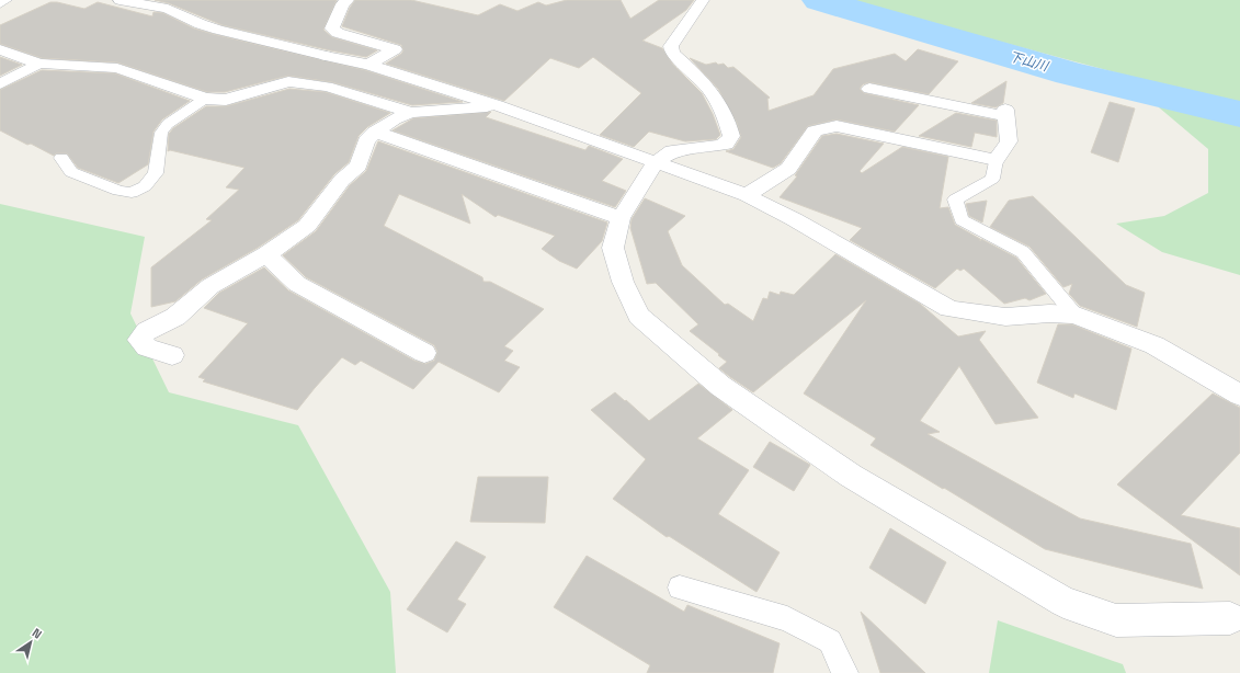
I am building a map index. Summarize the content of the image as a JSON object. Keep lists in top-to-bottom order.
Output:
{
  "water": ["下山川"],
  "north": "top right"
}
